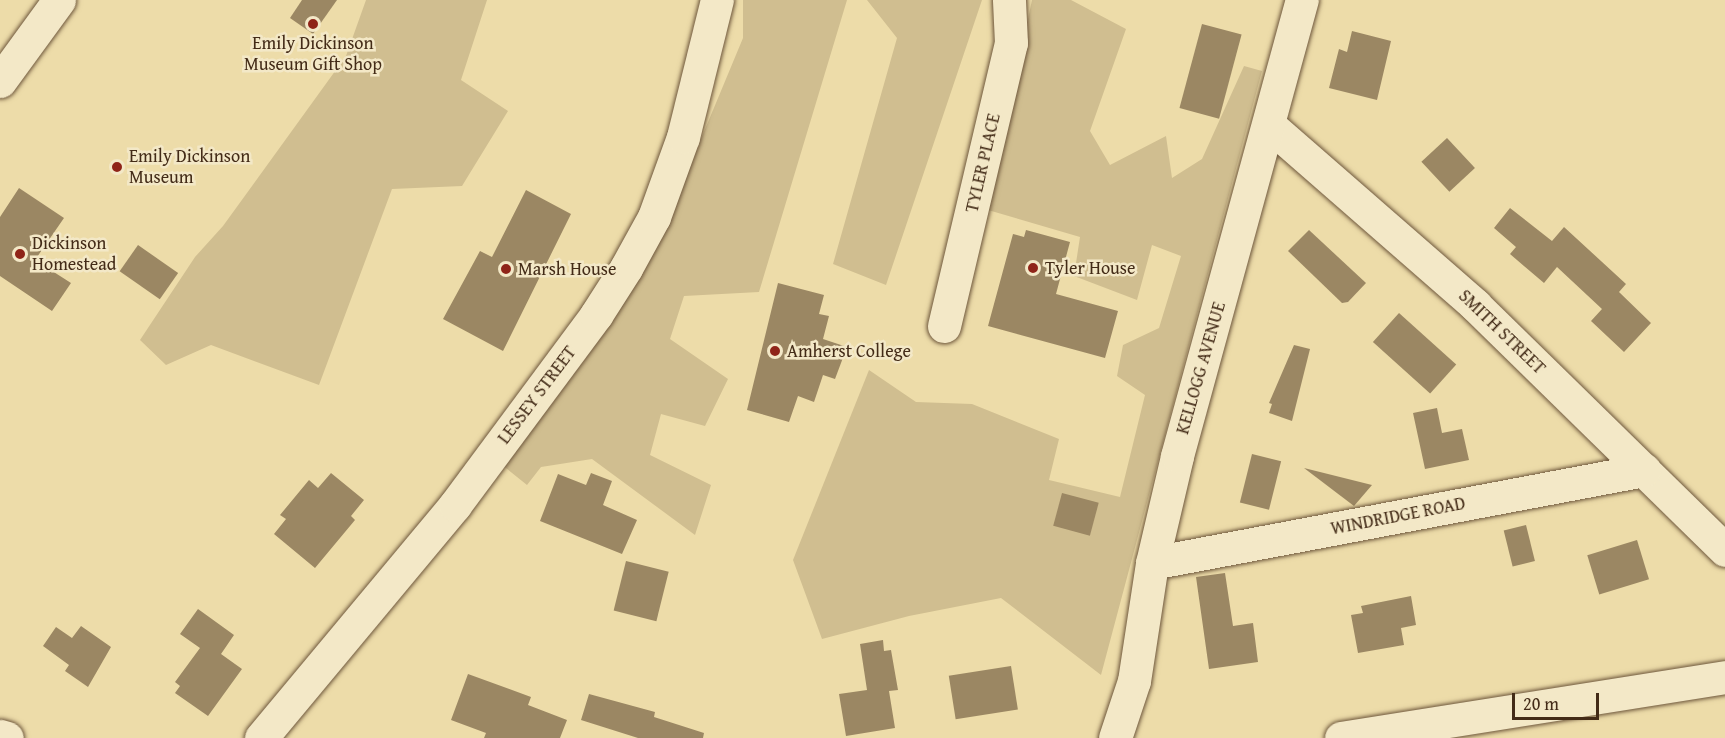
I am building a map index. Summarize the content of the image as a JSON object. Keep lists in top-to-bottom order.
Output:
{
  "streets": {
    "street": [
      "TYLER PLACE",
      "SMITH STREET",
      "KELLOGG AVENUE",
      "LESSEY STREET",
      "WINDRIDGE ROAD"
    ]
  },
  "crossings": [
    ["SMITH STREET", "KELLOGG AVENUE"],
    ["SMITH STREET", "WINDRIDGE ROAD"],
    ["KELLOGG AVENUE", "WINDRIDGE ROAD"]
  ],
  "places": [
    "Emily Dickinson Museum Gift Shop",
    "Emily Dickinson Museum",
    "Dickinson Homestead",
    "Tyler House",
    "Marsh House",
    "Amherst College"
  ],
  "scale_bar": "20 m"
}
